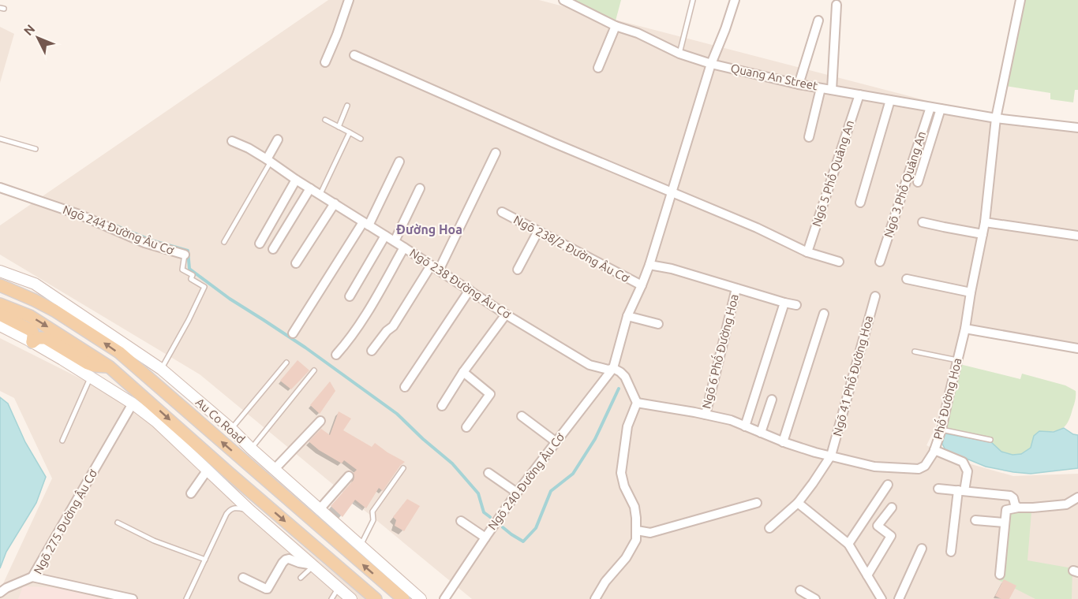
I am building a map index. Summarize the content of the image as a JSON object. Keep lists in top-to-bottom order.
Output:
{
  "streets": {
    "main road": ["Au Co Road"],
    "street": [
      "Quang An Street",
      "Ngõ 5 Phố Quảng An",
      "Ngõ 3 Phố Quảng An",
      "Ngõ 244 Đường Âu Cơ",
      "Ngõ 238/2 Đường Âu Cơ",
      "Ngõ 238 Đường Âu Cơ",
      "Ngõ 6 Phố Đường Hoa",
      "Ngõ 41 Phố Đường Hoa",
      "Phố Đường Hoa",
      "Ngõ 240 Đường Âu Cơ",
      "Ngõ 275 Đường Âu Cơ"
    ]
  },
  "crossings": [
    ["Quang An Street", "Ngõ 5 Phố Quảng An"],
    ["Quang An Street", "Ngõ 3 Phố Quảng An"],
    ["Quang An Street", "Phố Đường Hoa"],
    ["Ngõ 244 Đường Âu Cơ", "Au Co Road"],
    ["Ngõ 238 Đường Âu Cơ", "Ngõ 240 Đường Âu Cơ"],
    ["Ngõ 6 Phố Đường Hoa", "Phố Đường Hoa"],
    ["Ngõ 41 Phố Đường Hoa", "Phố Đường Hoa"]
  ],
  "districts": ["Đường Hoa"],
  "north": "top left"
}
